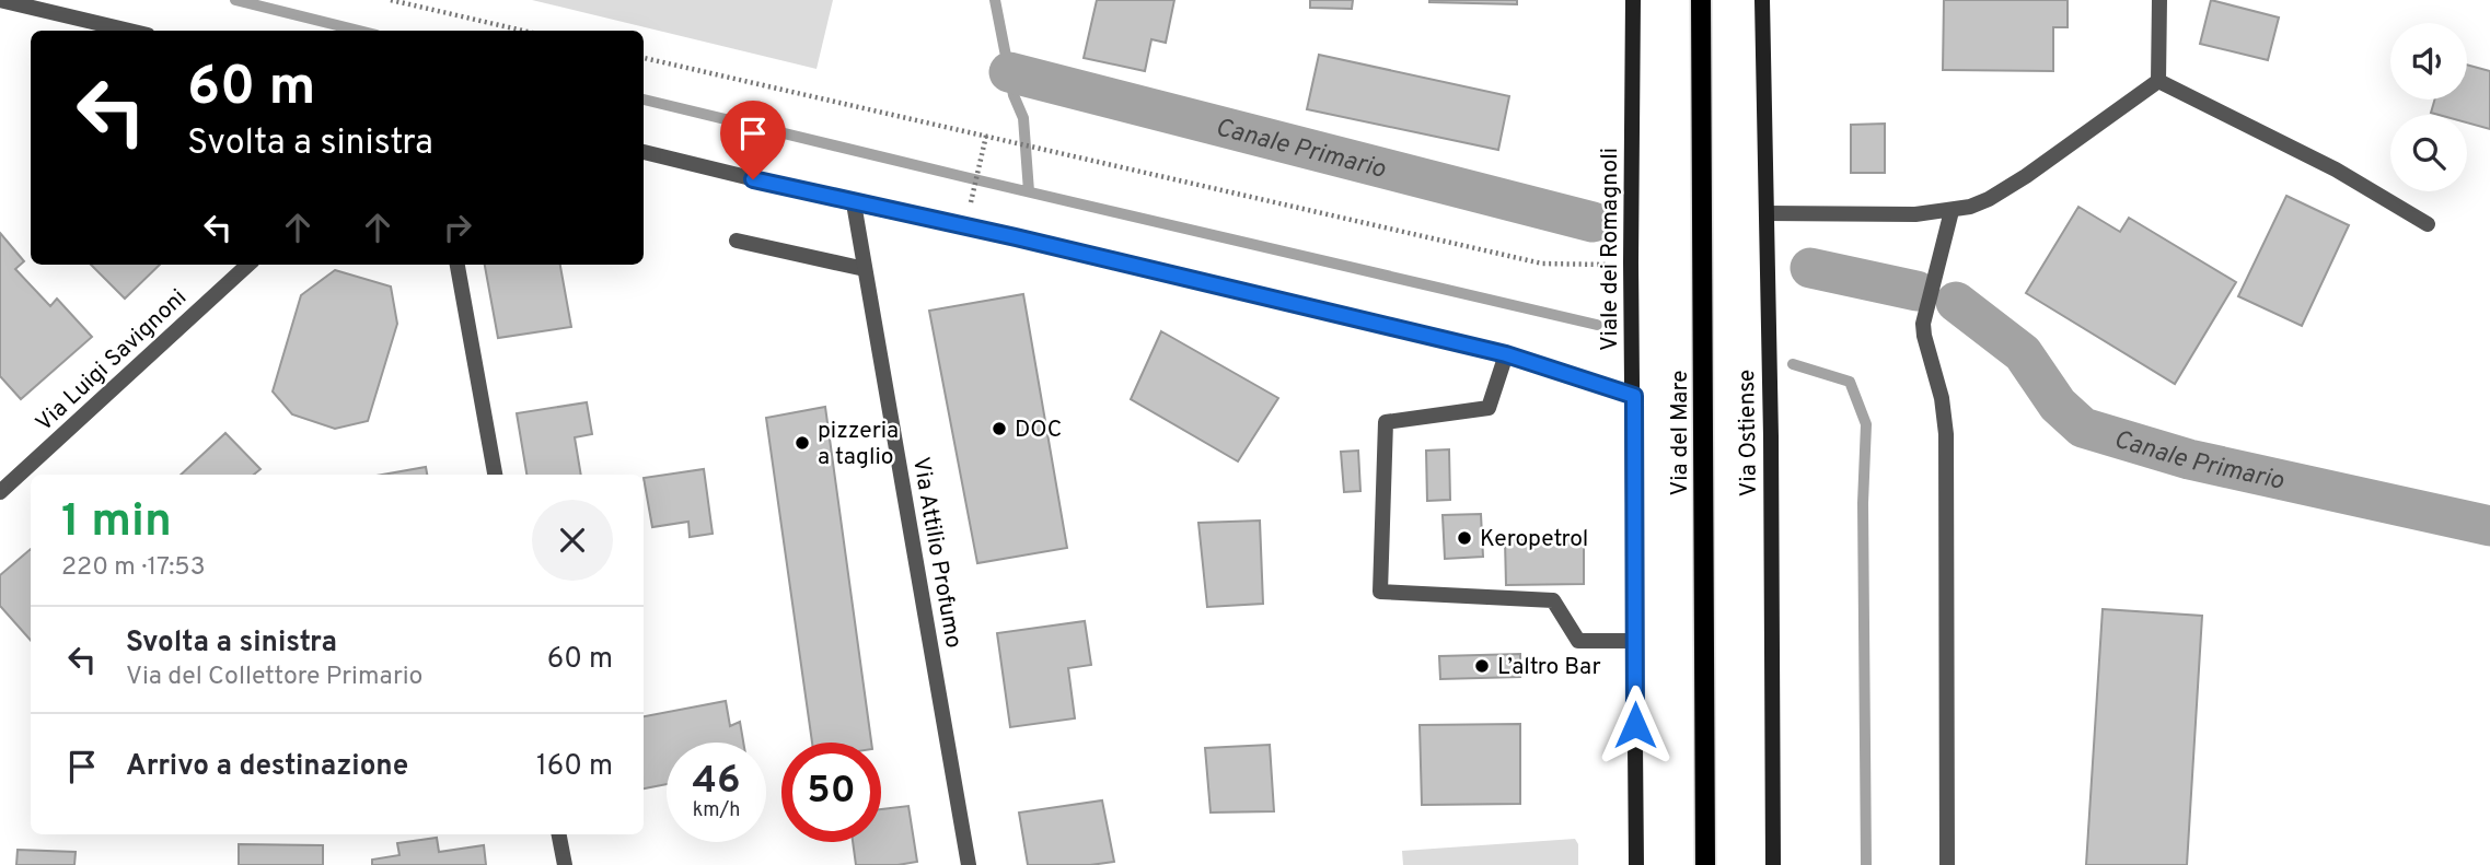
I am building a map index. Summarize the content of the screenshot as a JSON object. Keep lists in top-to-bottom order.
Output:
{
  "streets": {
    "main road": ["Viale dei Romagnoli", "Via del Mare", "Via Ostiense"],
    "street": ["Via Luigi Savignoni", "Via Attilio Profumo"]
  },
  "water": ["Canale Primario"],
  "places": [
    "DOC",
    "pizzeria a taglio",
    "Keropetrol",
    "L’altro Bar"
  ],
  "page": {
    "turn": ["60 m", "Svolta a sinistra"],
    "heading": ["1 min", "220 m · 17:53"],
    "list": [
      {
        "name": "Svolta a sinistra",
        "note": "Via del Collettore Primario",
        "value": "60 m"
      },
      {
        "name": "Arrivo a destinazione",
        "value": "160 m"
      }
    ],
    "speed": "46 km/h",
    "limit": "50"
  }
}
